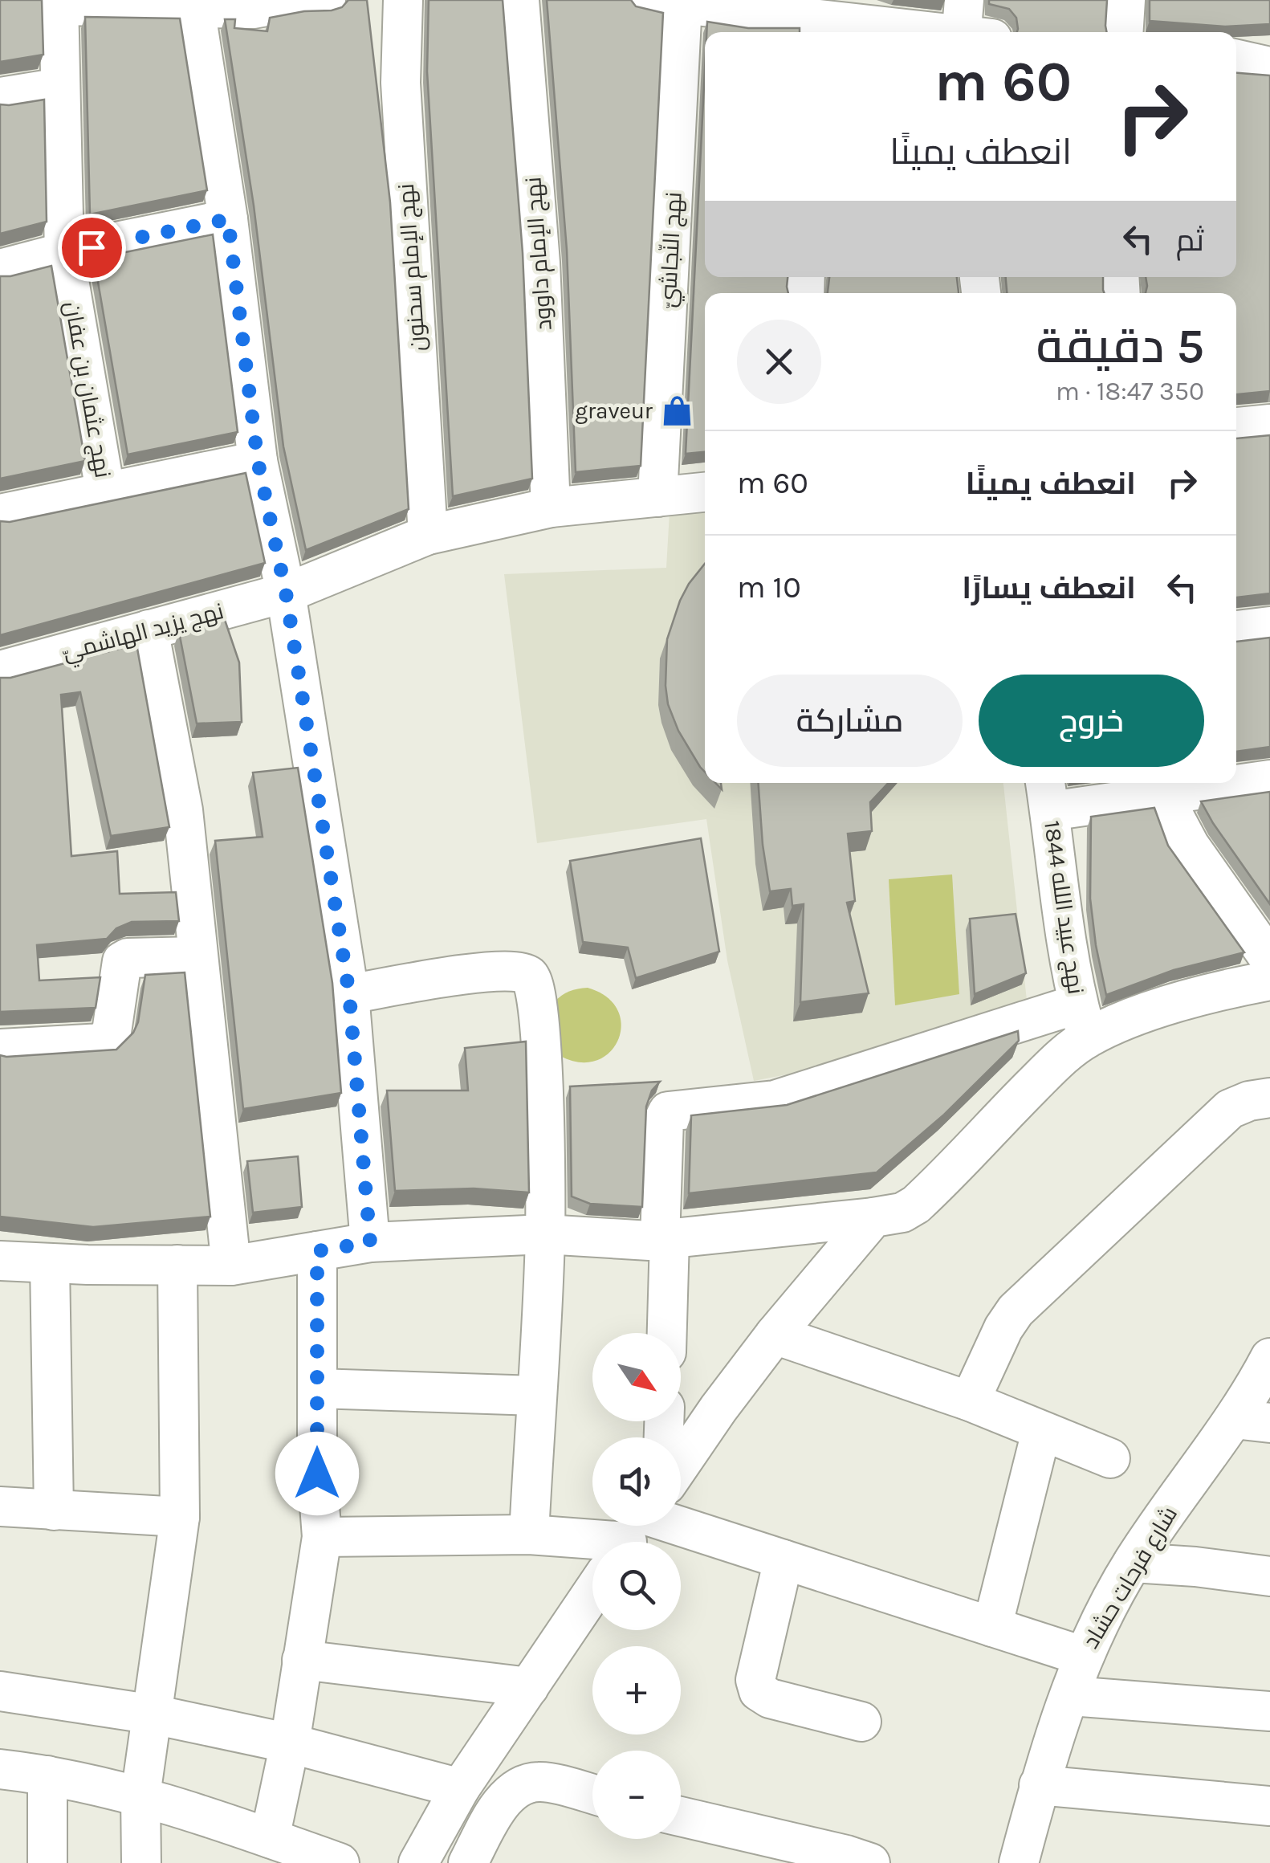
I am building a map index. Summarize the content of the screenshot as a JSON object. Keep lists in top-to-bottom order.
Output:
{
  "streets": {
    "street": [
      "نهج النّجاشيّ",
      "نهج الإمام داوود",
      "نهج الإمام سحنون",
      "نهج عثمان بن عفان",
      "نهج يزيد الهاشميّ",
      "نهج عبيد اللله 1844",
      "شارع فرحات حشاد"
    ]
  },
  "crossings": [
    ["نهج النّجاشيّ", "نهج يزيد الهاشميّ"],
    ["نهج الإمام داوود", "نهج يزيد الهاشميّ"],
    ["نهج الإمام سحنون", "نهج يزيد الهاشميّ"]
  ],
  "places": {
    "shop": ["graveur"]
  },
  "north": "bottom right",
  "page": {
    "turn": ["60 m", "انعطف يمينًا"],
    "then": "ثم",
    "heading": ["5 دقيقة", "350 m · 18:47"],
    "list": [
      {
        "name": "انعطف يمينًا",
        "value": "60 m"
      },
      {
        "name": "انعطف يسارًا",
        "value": "10 m"
      }
    ],
    "buttons": ["خروج", "مشاركة"],
    "map_buttons": ["+", "−"]
  }
}
